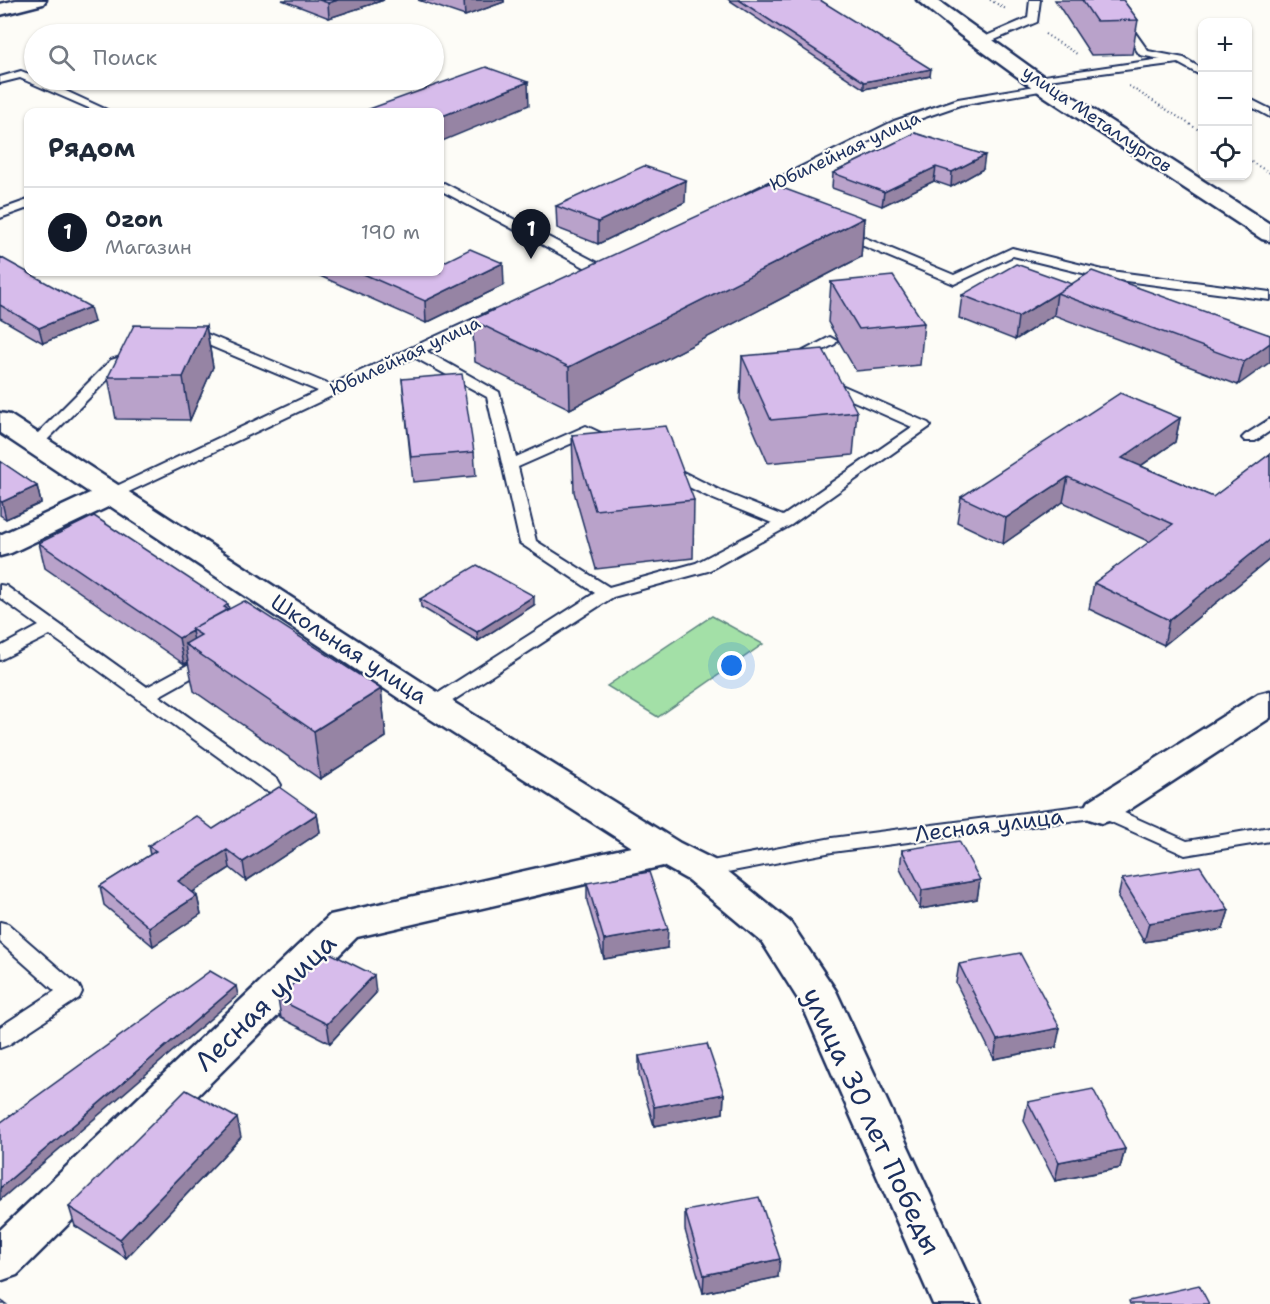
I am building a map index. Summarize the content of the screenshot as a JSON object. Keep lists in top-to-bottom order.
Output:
{
  "streets": {
    "street": [
      "улица Металлургов",
      "Юбилейная улица",
      "Школьная улица",
      "Лесная улица",
      "улица 30 лет Победы"
    ]
  },
  "crossings": [
    ["улица Металлургов", "Юбилейная улица"],
    ["Юбилейная улица", "Школьная улица"],
    ["Школьная улица", "Лесная улица"],
    ["Школьная улица", "улица 30 лет Победы"],
    ["Лесная улица", "улица 30 лет Победы"]
  ],
  "page": {
    "map_buttons": ["+", "−"],
    "search": "Поиск",
    "heading": "Рядом",
    "list": [
      {
        "mark": "1",
        "name": "Ozon",
        "note": "Магазин",
        "value": "190 m"
      }
    ],
    "pins": "1"
  }
}
